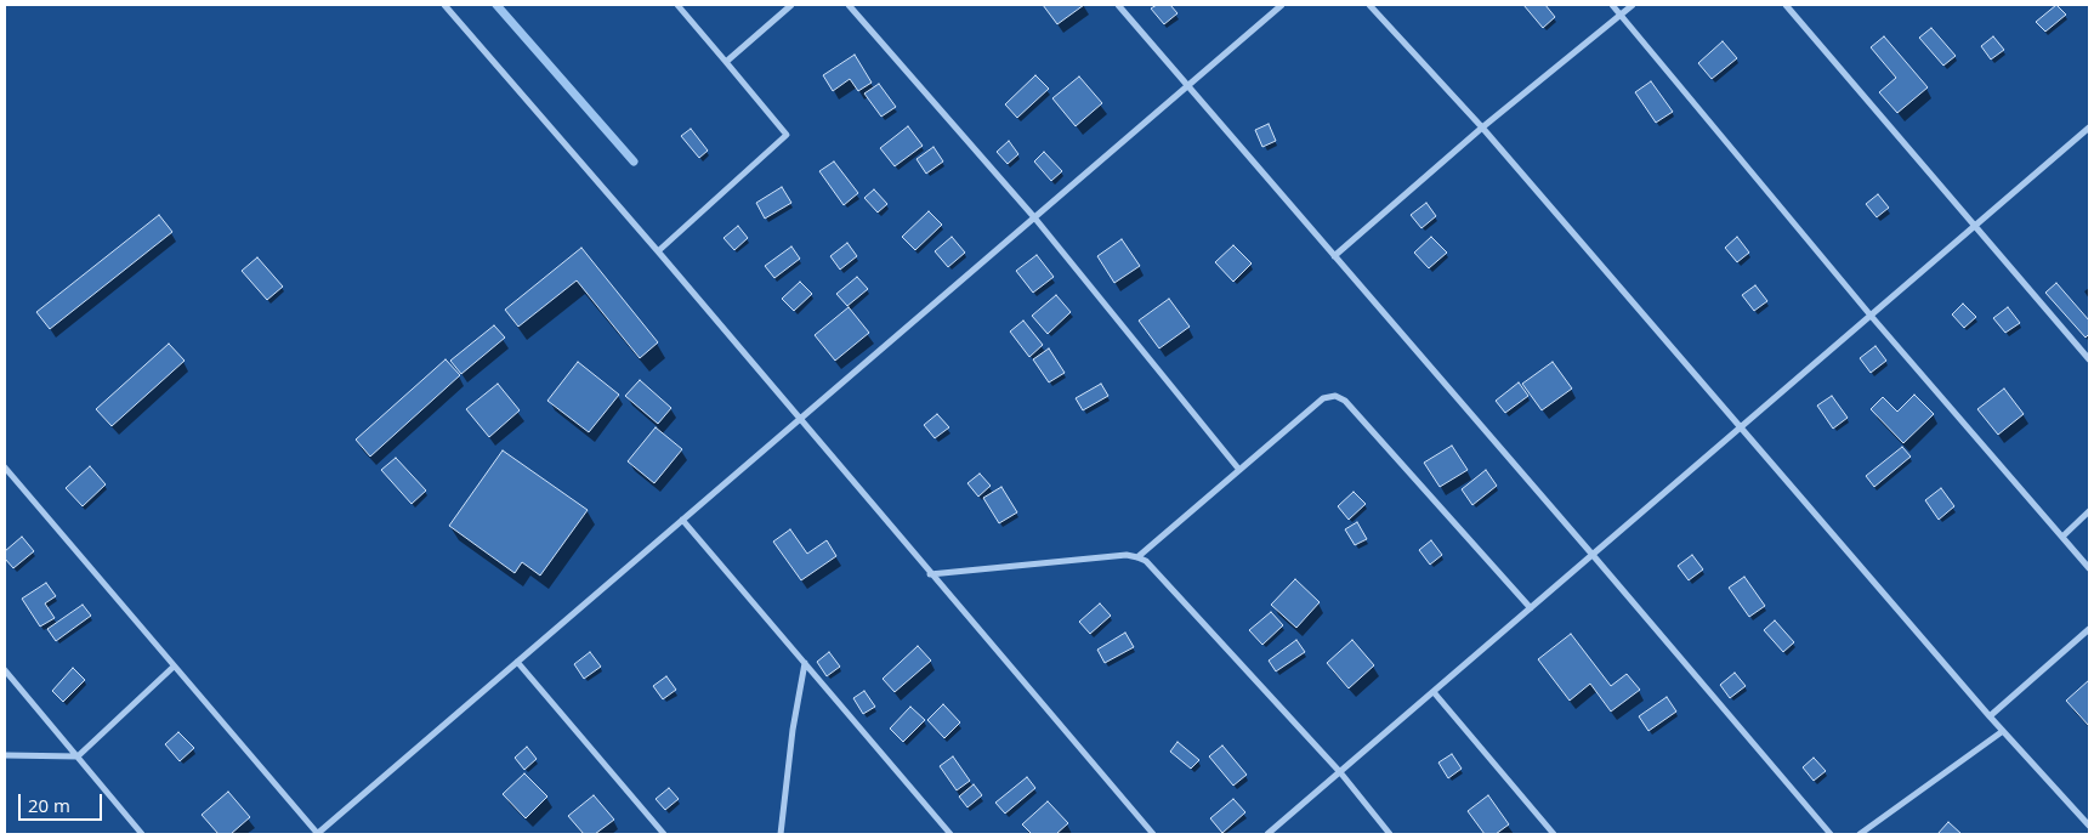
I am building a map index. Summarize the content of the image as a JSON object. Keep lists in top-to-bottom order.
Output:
{
  "scale_bar": "20 m"
}
